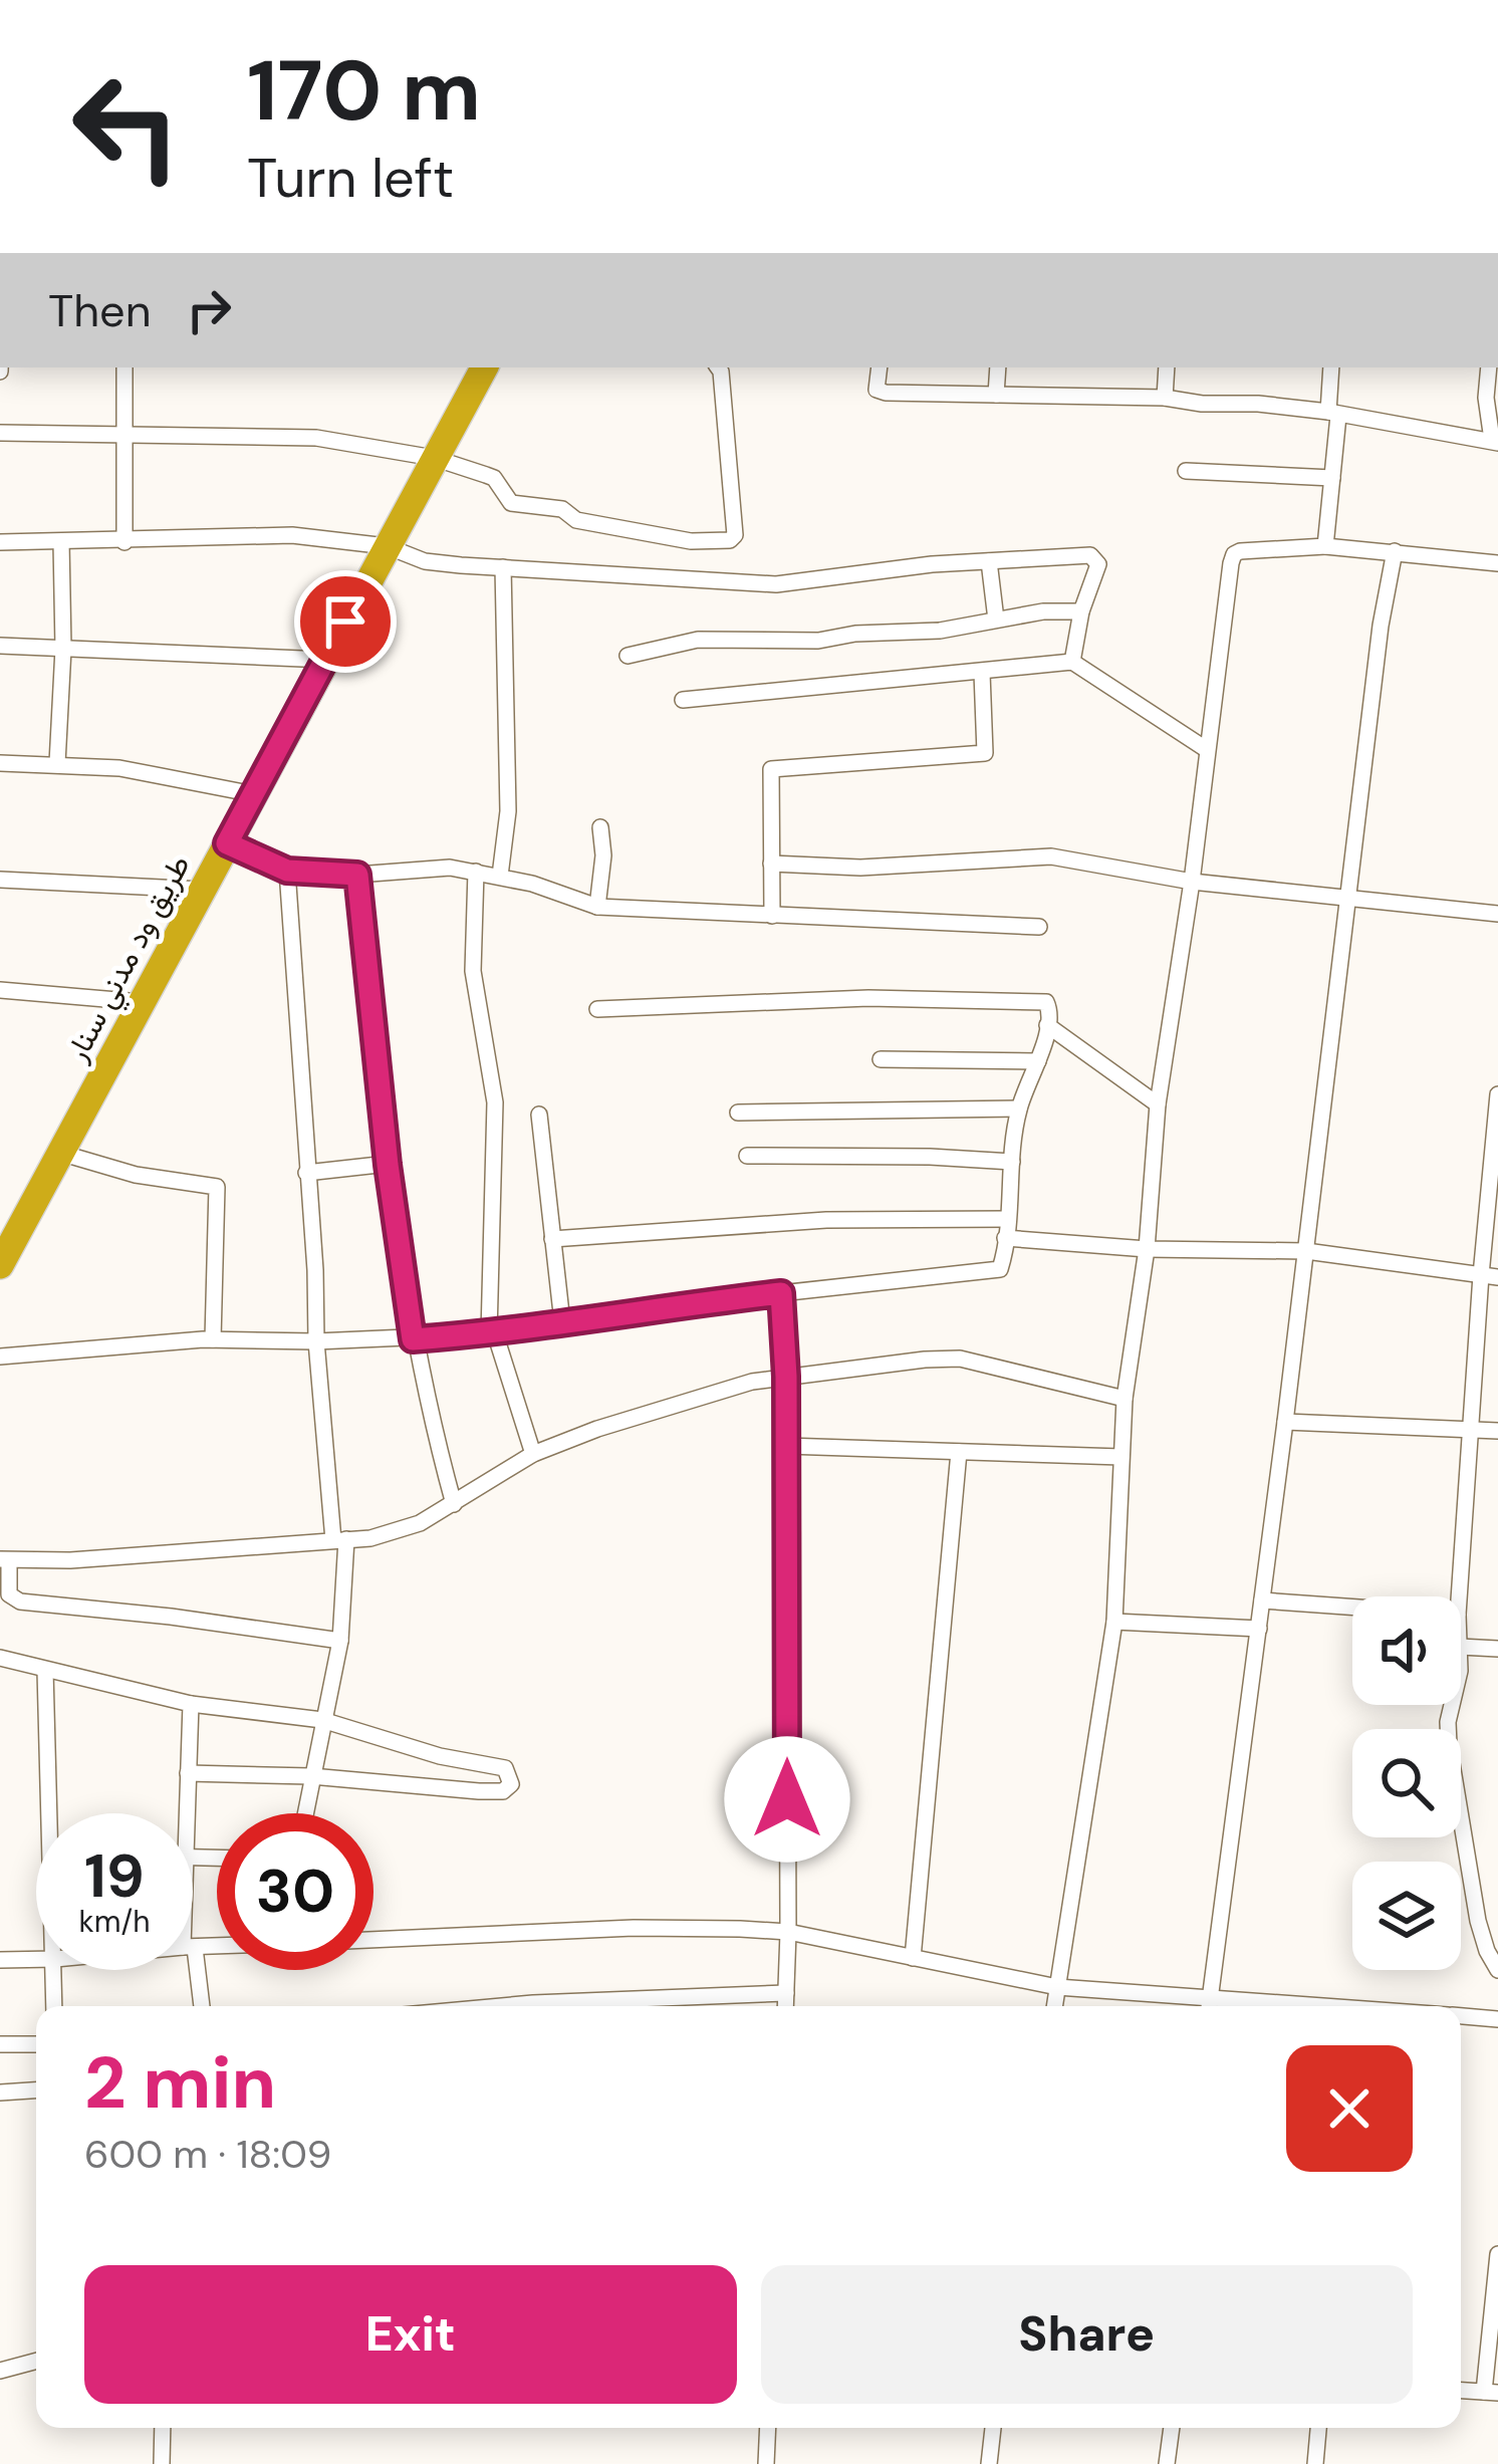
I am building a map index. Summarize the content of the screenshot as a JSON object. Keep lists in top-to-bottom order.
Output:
{
  "streets": {
    "highway": ["طريق ود مدني سنار"]
  },
  "page": {
    "turn": ["170 m", "Turn left"],
    "then": "Then",
    "speed": "19 km/h",
    "limit": "30",
    "heading": ["2 min", "600 m · 18:09"],
    "buttons": ["Exit", "Share"]
  }
}
